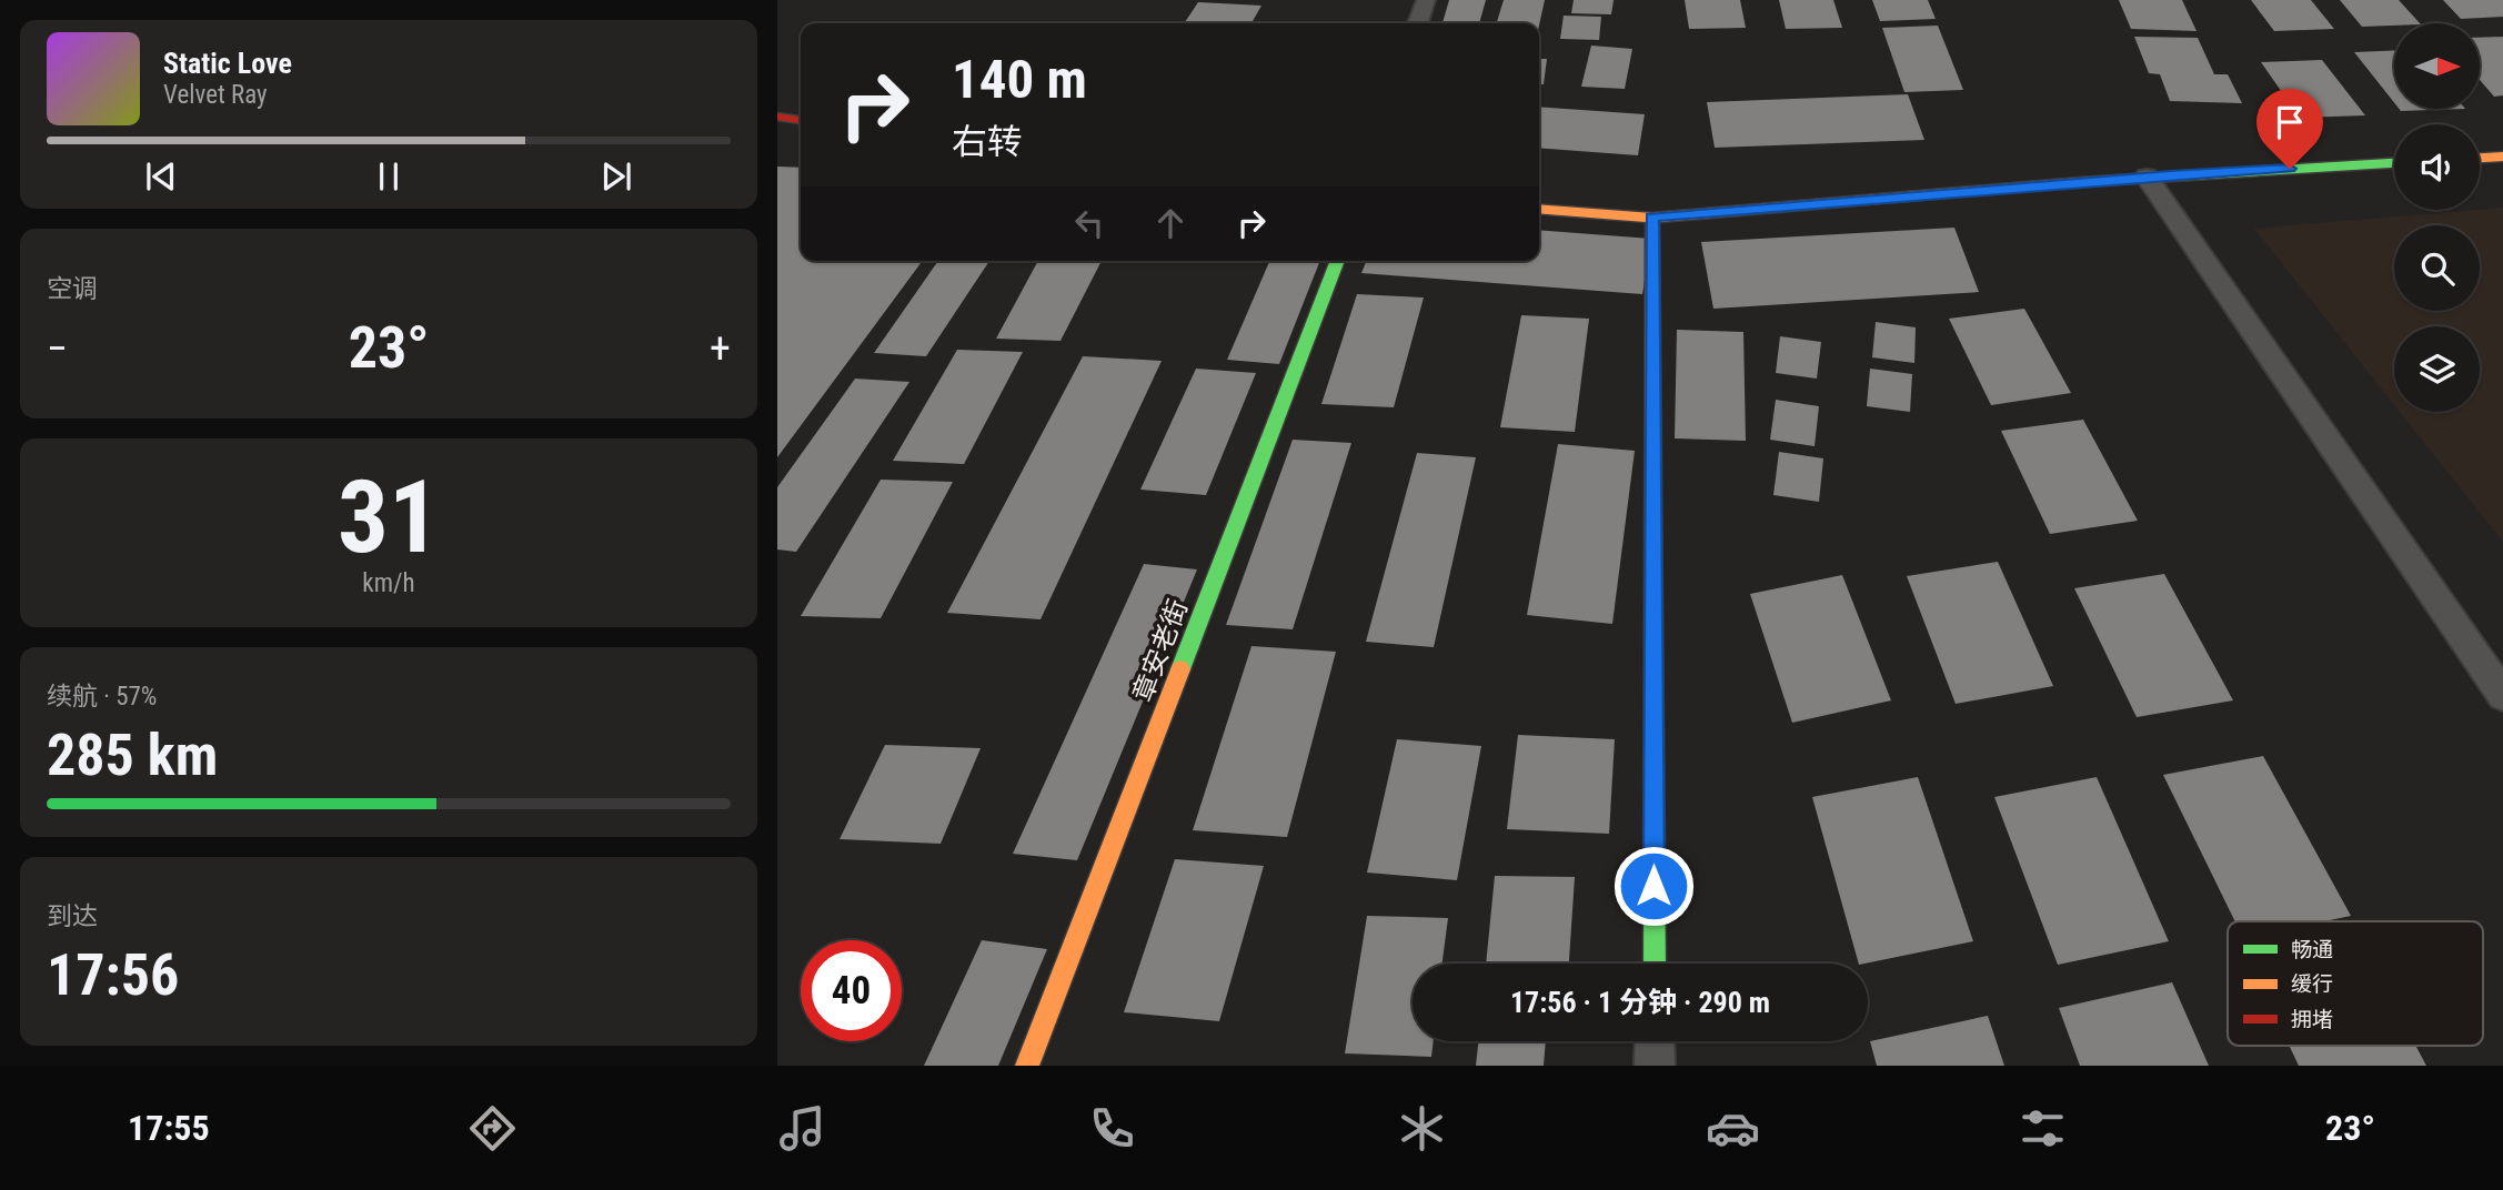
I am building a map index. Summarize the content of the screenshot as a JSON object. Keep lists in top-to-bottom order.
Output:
{
  "streets": {
    "street": ["章安老街"]
  },
  "legend": ["畅通", "缓行", "拥堵"],
  "north": "right",
  "page": {
    "turn": ["140 m", "右转"],
    "song": ["Static Love", "Velvet Ray"],
    "tile": [
      "空调",
      ["31", "km/h"],
      ["续航 · 57%", "285 km"],
      ["到达", "17:56"]
    ],
    "heat": ["−", "23°", "+"],
    "limit": "40",
    "trip": "17:56 · 1 分钟 · 290 m",
    "tabs": ["17:55", "23°"]
  }
}
